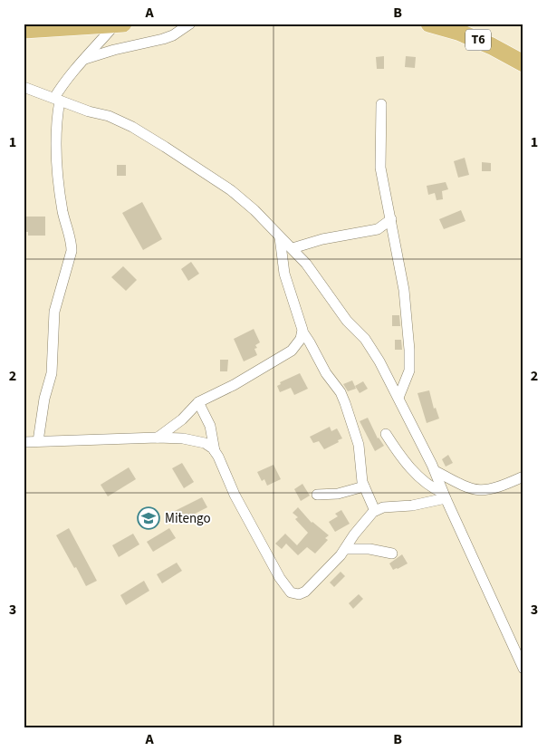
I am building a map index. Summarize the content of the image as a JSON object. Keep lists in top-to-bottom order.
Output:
{
  "streets": {
    "highway": ["T6"]
  },
  "places": {
    "school or university": ["Mitengo"]
  },
  "grid": {
    "columns": ["A", "B"],
    "rows": ["1", "2", "3"]
  }
}
